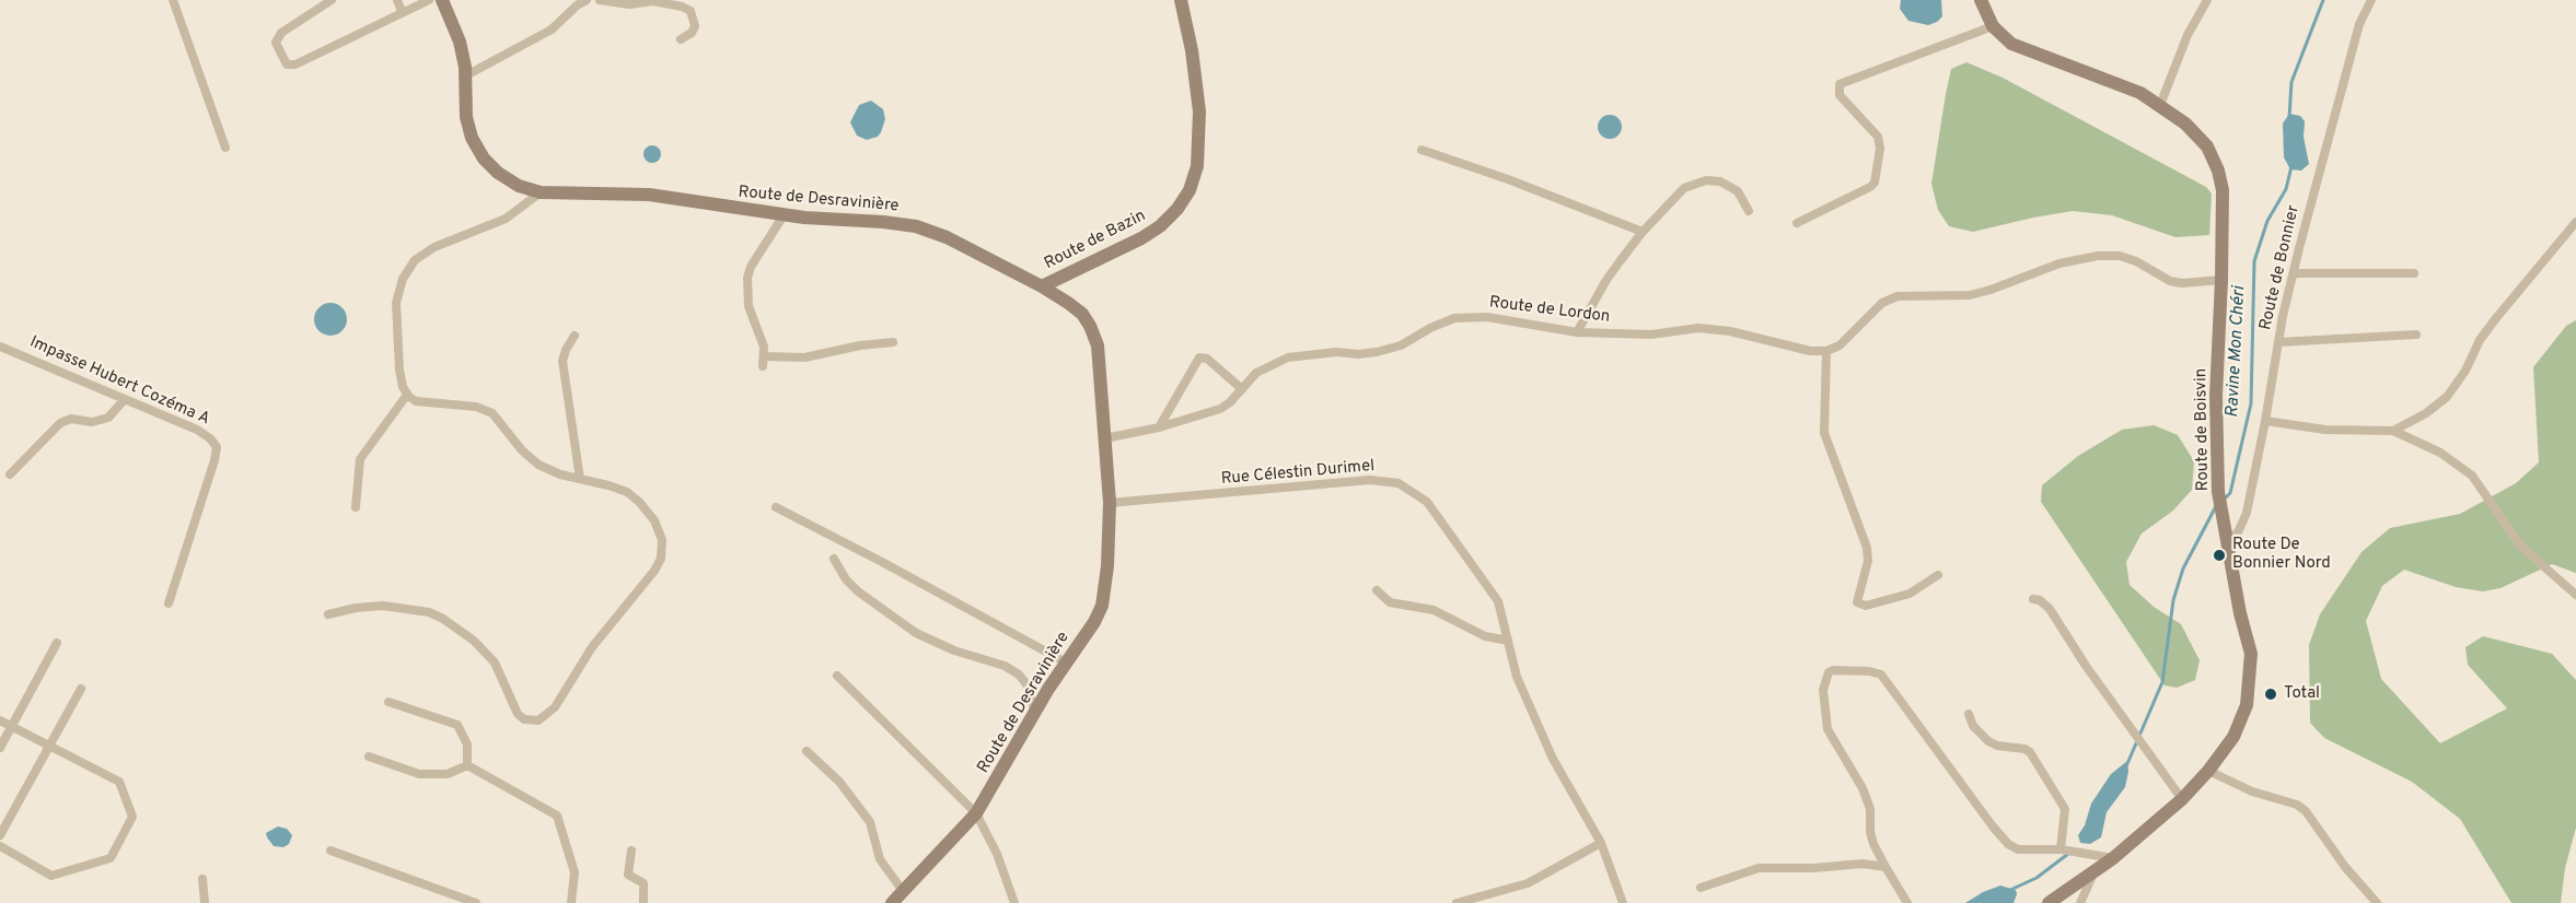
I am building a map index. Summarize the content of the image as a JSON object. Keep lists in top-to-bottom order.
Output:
{
  "streets": {
    "street": [
      "Route de Desravinière",
      "Route de Bazin",
      "Route de Bonnier",
      "Route de Lordon",
      "Impasse Hubert Cozéma A",
      "Route de Boisvin",
      "Rue Célestin Durimel"
    ]
  },
  "crossings": [
    ["Route de Desravinière", "Route de Bazin"],
    ["Route de Desravinière", "Route de Lordon"],
    ["Route de Desravinière", "Rue Célestin Durimel"],
    ["Route de Bonnier", "Route de Boisvin"]
  ],
  "water": ["Ravine Mon Chéri"],
  "places": ["Route De Bonnier Nord", "Total"]
}
